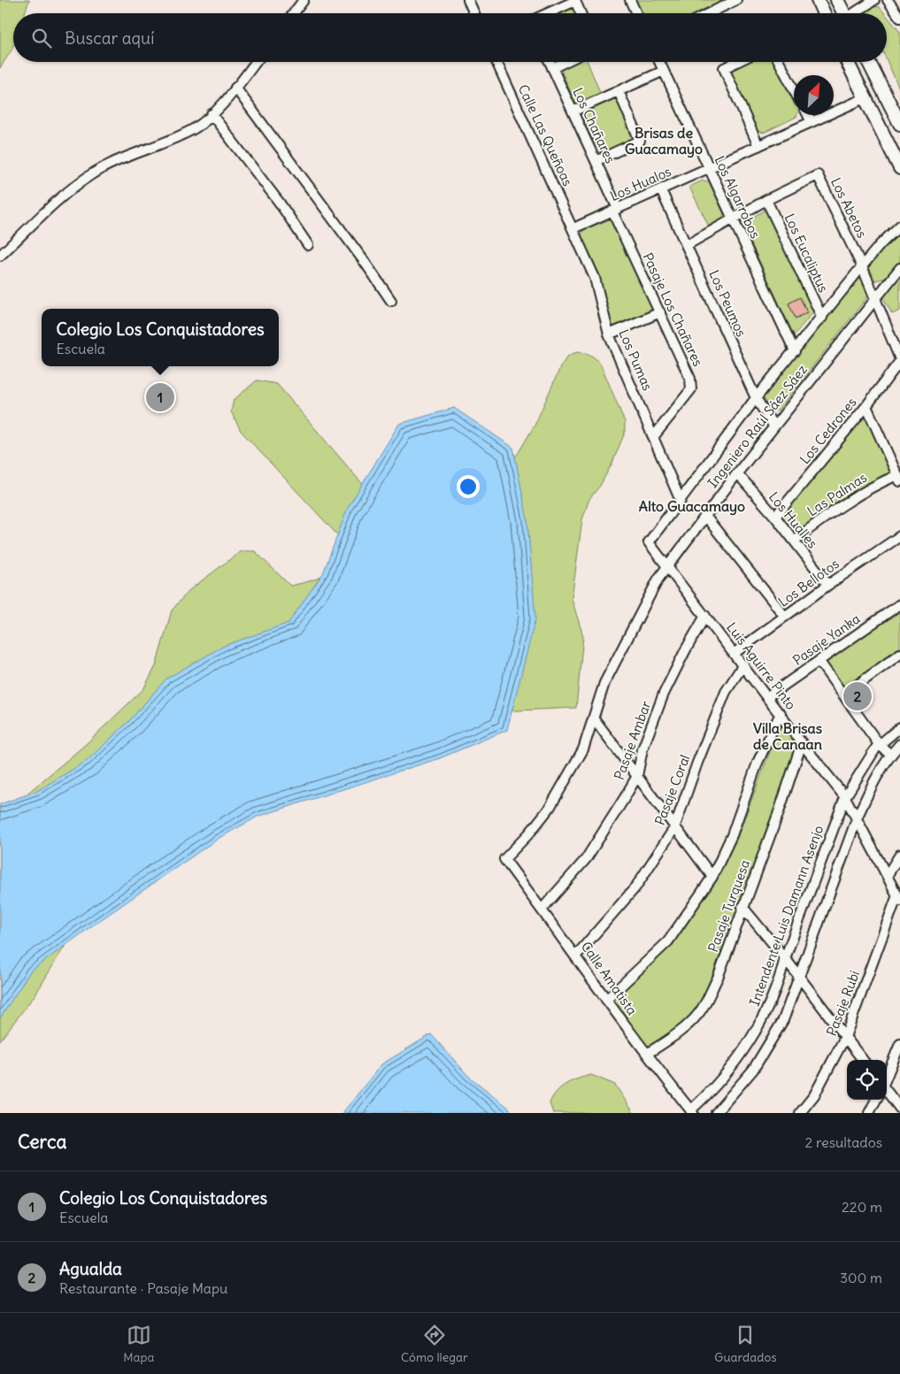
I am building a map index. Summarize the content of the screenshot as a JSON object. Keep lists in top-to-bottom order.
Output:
{
  "streets": {
    "street": [
      "Los Chañares",
      "Calle Las Queñoas",
      "Los Hualos",
      "Los Algarrobos",
      "Los Abetos",
      "Los Eucaliptus",
      "Los Peumos",
      "Pasaje Los Chañares",
      "Los Pumas",
      "Ingeniero Raúl Sáez Sáez",
      "Los Cedrones",
      "Las Palmas",
      "Los Hualles",
      "Los Bellotos",
      "Pasaje Yanka",
      "Luis Aguirre Pinto",
      "Pasaje Ambar",
      "Pasaje Coral",
      "Pasaje Turquesa",
      "Intendente Luis Damann Asenjo",
      "Calle Amatista",
      "Pasaje Rubi"
    ]
  },
  "crossings": [
    ["Los Chañares", "Los Hualos"],
    ["Los Chañares", "Pasaje Los Chañares"],
    ["Calle Las Queñoas", "Los Hualos"],
    ["Calle Las Queñoas", "Los Pumas"],
    ["Los Hualos", "Los Algarrobos"],
    ["Los Hualos", "Los Peumos"],
    ["Los Hualos", "Pasaje Los Chañares"],
    ["Los Hualos", "Los Pumas"],
    ["Los Algarrobos", "Los Abetos"],
    ["Los Algarrobos", "Ingeniero Raúl Sáez Sáez"],
    ["Los Abetos", "Los Eucaliptus"],
    ["Los Abetos", "Los Peumos"],
    ["Los Abetos", "Ingeniero Raúl Sáez Sáez"],
    ["Los Eucaliptus", "Ingeniero Raúl Sáez Sáez"],
    ["Los Peumos", "Ingeniero Raúl Sáez Sáez"],
    ["Pasaje Los Chañares", "Los Pumas"],
    ["Los Pumas", "Ingeniero Raúl Sáez Sáez"],
    ["Ingeniero Raúl Sáez Sáez", "Los Hualles"],
    ["Ingeniero Raúl Sáez Sáez", "Luis Aguirre Pinto"],
    ["Ingeniero Raúl Sáez Sáez", "Calle Amatista"],
    ["Los Cedrones", "Los Hualles"],
    ["Las Palmas", "Los Hualles"],
    ["Los Hualles", "Los Bellotos"],
    ["Los Bellotos", "Luis Aguirre Pinto"],
    ["Pasaje Yanka", "Luis Aguirre Pinto"],
    ["Luis Aguirre Pinto", "Pasaje Ambar"],
    ["Luis Aguirre Pinto", "Pasaje Coral"],
    ["Luis Aguirre Pinto", "Pasaje Turquesa"],
    ["Luis Aguirre Pinto", "Intendente Luis Damann Asenjo"],
    ["Luis Aguirre Pinto", "Pasaje Rubi"],
    ["Pasaje Ambar", "Calle Amatista"],
    ["Pasaje Coral", "Calle Amatista"],
    ["Pasaje Turquesa", "Calle Amatista"],
    ["Intendente Luis Damann Asenjo", "Calle Amatista"]
  ],
  "districts": ["Brisas de Guacamayo", "Alto Guacamayo", "Villa Brisas de Canaan"],
  "north": "top right",
  "page": {
    "search": "Buscar aquí",
    "popup": ["Colegio Los Conquistadores", "Escuela"],
    "pins": ["1", "2"],
    "heading": ["Cerca", "2 resultados"],
    "list": [
      {
        "mark": "1",
        "name": "Colegio Los Conquistadores",
        "note": "Escuela",
        "value": "220 m"
      },
      {
        "mark": "2",
        "name": "Agualda",
        "note": "Restaurante · Pasaje Mapu",
        "value": "300 m"
      }
    ],
    "nav": ["Mapa", "Cómo llegar", "Guardados"]
  }
}
